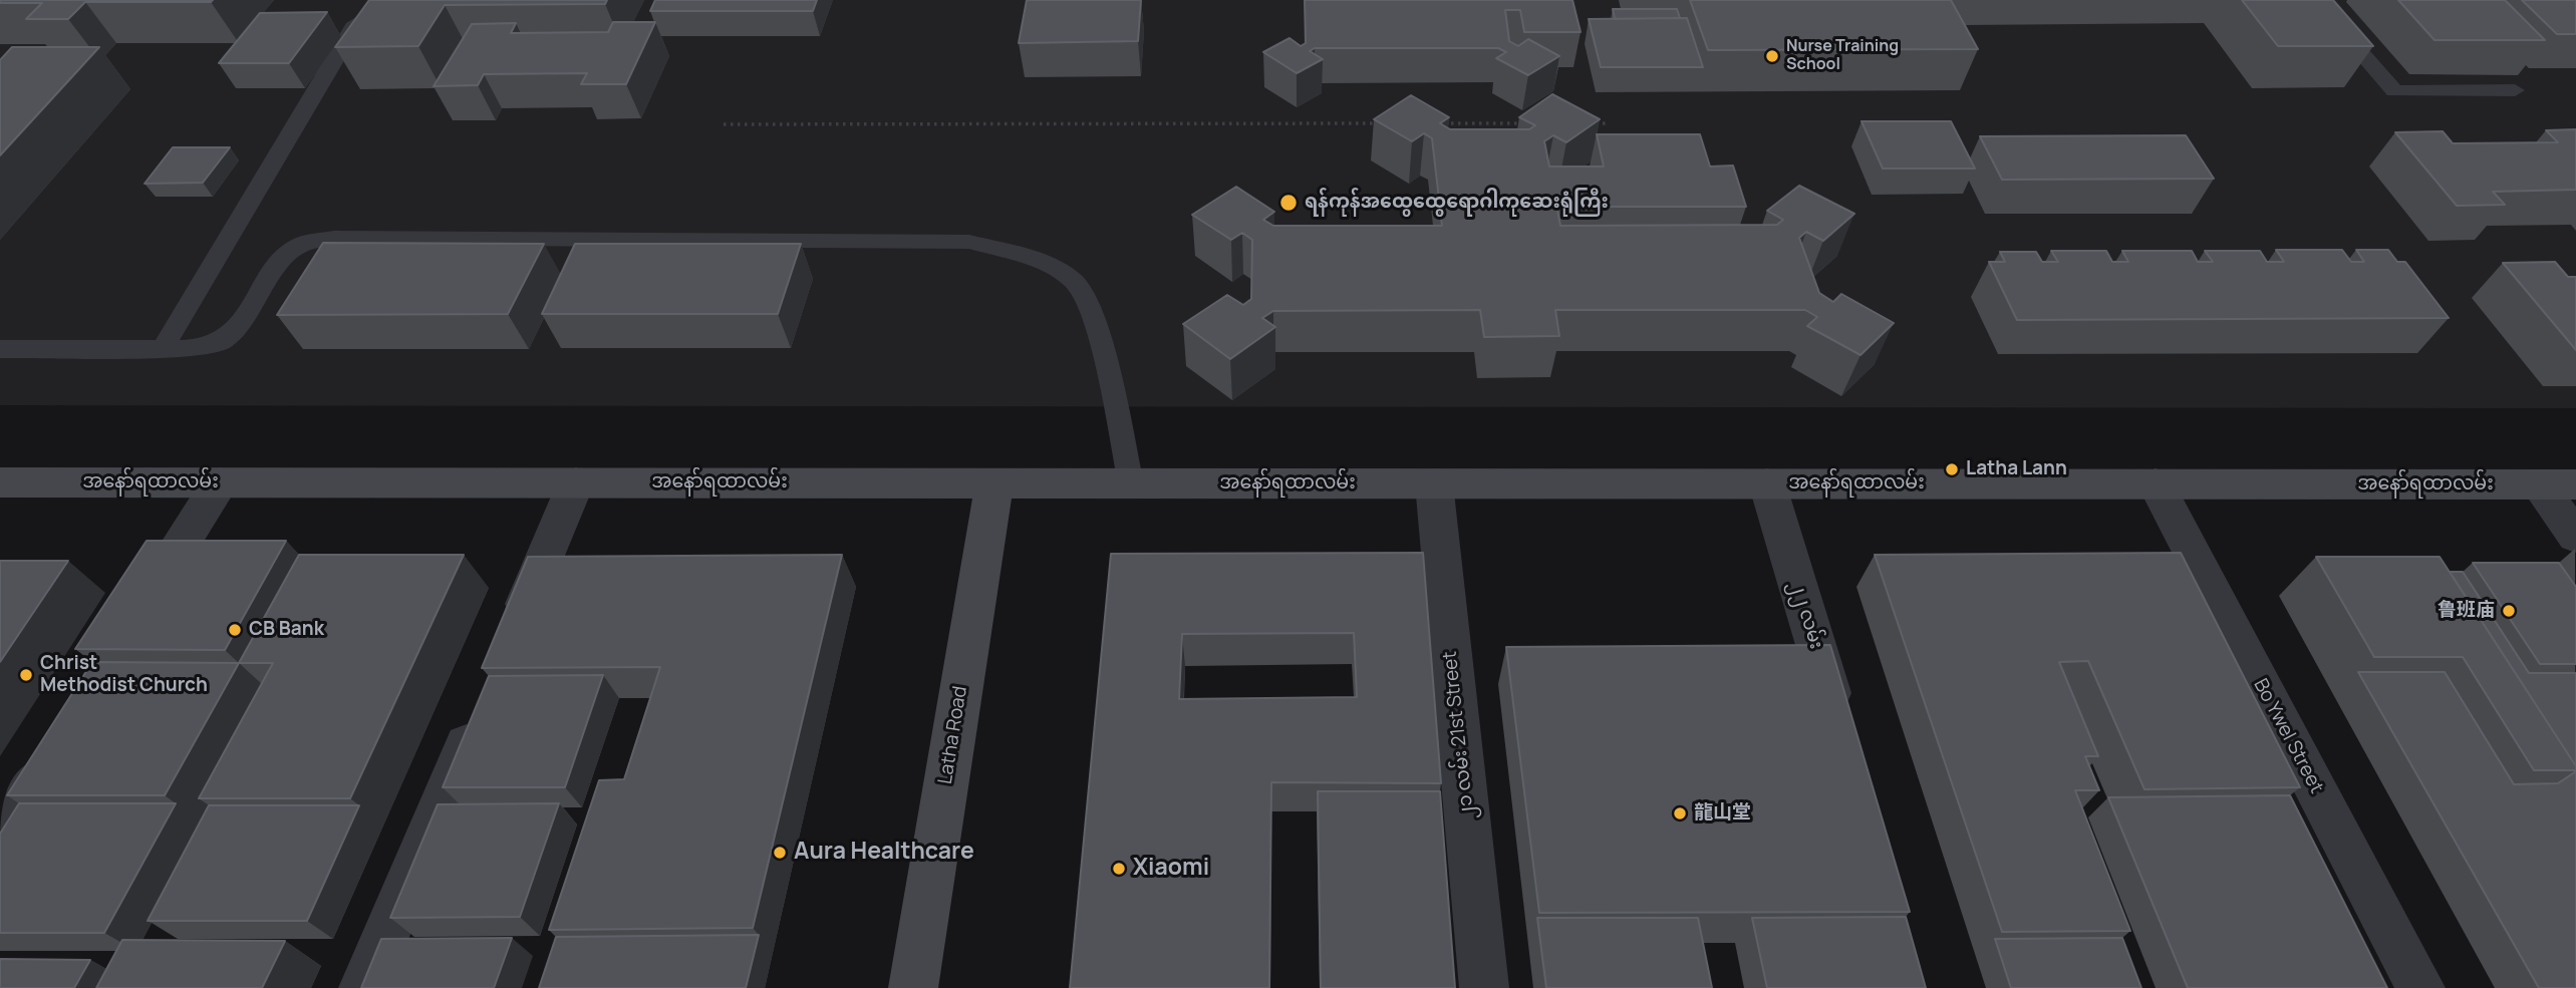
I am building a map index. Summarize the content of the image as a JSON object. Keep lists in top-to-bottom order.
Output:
{
  "streets": {
    "main road": ["အနော်ရထာလမ်း", "Latha Road"],
    "street": ["၂၂ လမ်း", "၂၁ လမ်း 21st Street", "Bo Ywel Street"]
  },
  "crossings": [
    ["အနော်ရထာလမ်း", "၂၂ လမ်း"],
    ["အနော်ရထာလမ်း", "Latha Road"],
    ["အနော်ရထာလမ်း", "၂၁ လမ်း 21st Street"],
    ["အနော်ရထာလမ်း", "Bo Ywel Street"]
  ],
  "places": [
    "Nurse Training School",
    "ရန်ကုန်အထွေထွေရောဂါကုဆေးရုံကြီး",
    "Latha Lann",
    "鲁班庙",
    "CB Bank",
    "Christ Methodist Church",
    "龍山堂",
    "Aura Healthcare",
    "Xiaomi"
  ]
}
